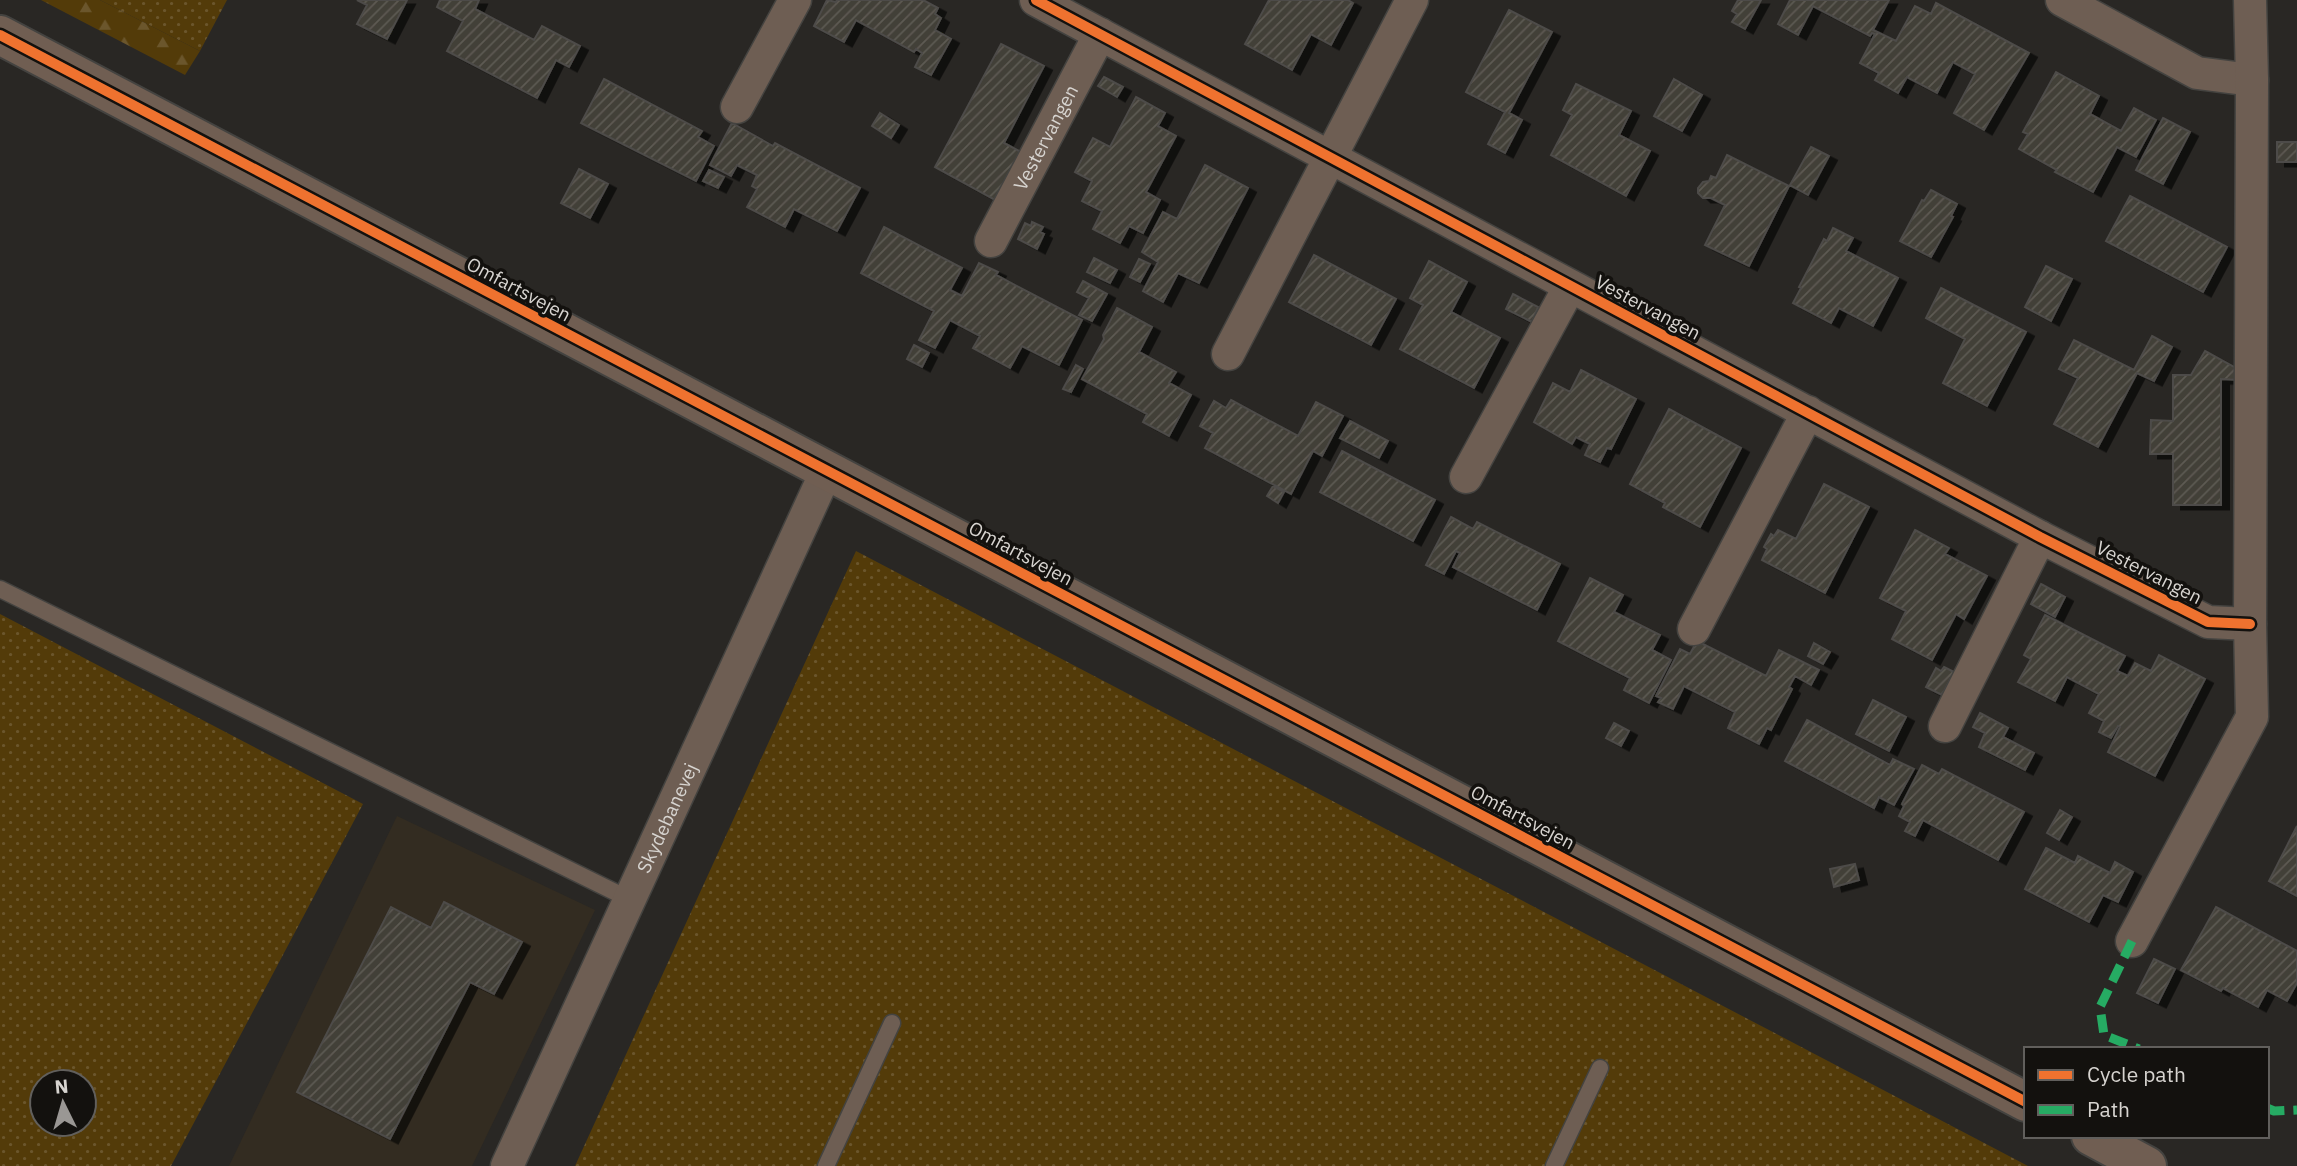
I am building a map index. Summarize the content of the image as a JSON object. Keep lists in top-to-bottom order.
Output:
{
  "streets": {
    "main road": ["Omfartsvejen"],
    "street": ["Vestervangen", "Skydebanevej"]
  },
  "crossings": [
    ["Omfartsvejen", "Skydebanevej"]
  ],
  "legend": ["Cycle path", "Path"],
  "north": "top"
}
